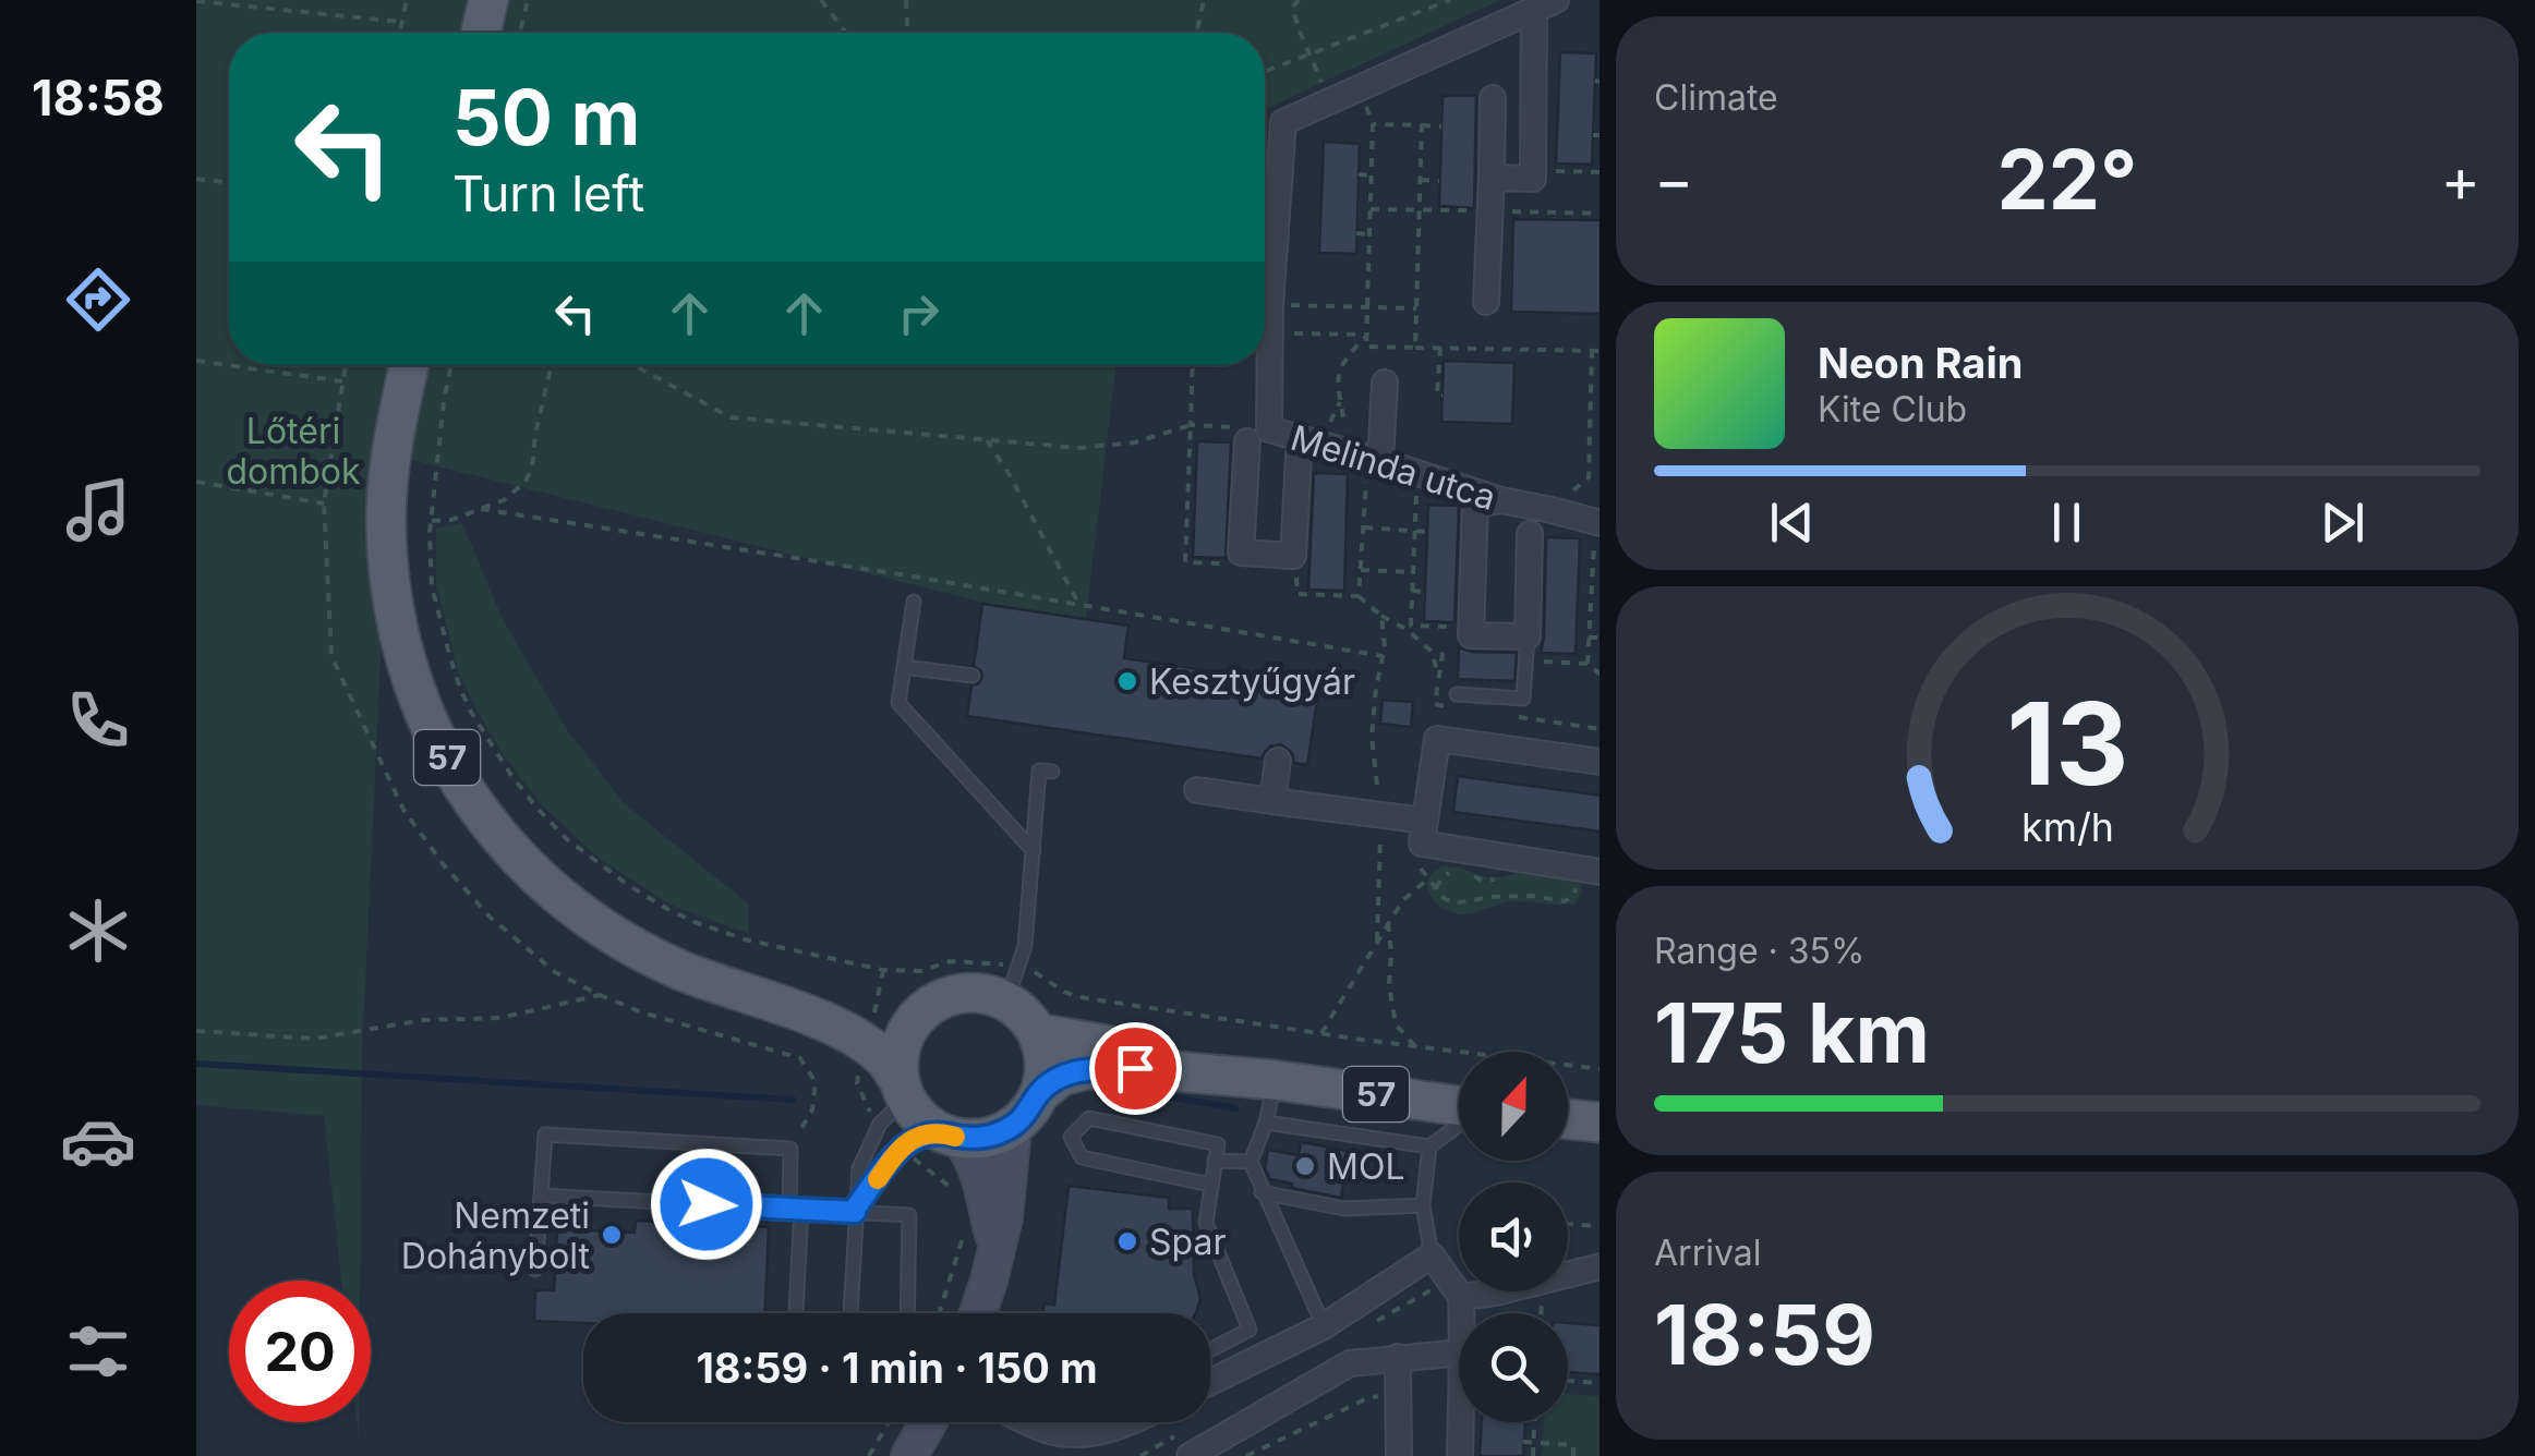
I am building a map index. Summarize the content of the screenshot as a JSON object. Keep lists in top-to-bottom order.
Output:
{
  "streets": {
    "main road": ["57"],
    "street": ["Melinda utca"]
  },
  "parks": ["Lőtéri dombok"],
  "places": [
    "Kesztyűgyár",
    "MOL",
    "Nemzeti Dohánybolt",
    "Spar"
  ],
  "north": "top",
  "page": {
    "tabs": "18:58",
    "tile": [
      "Climate",
      ["Range · 35%", "175 km"],
      ["Arrival", "18:59"]
    ],
    "turn": ["50 m", "Turn left"],
    "heat": ["−", "22°", "+"],
    "song": ["Neon Rain", "Kite Club"],
    "limit": "20",
    "trip": "18:59 · 1 min · 150 m",
    "gauge": ["13", "km/h"]
  }
}
